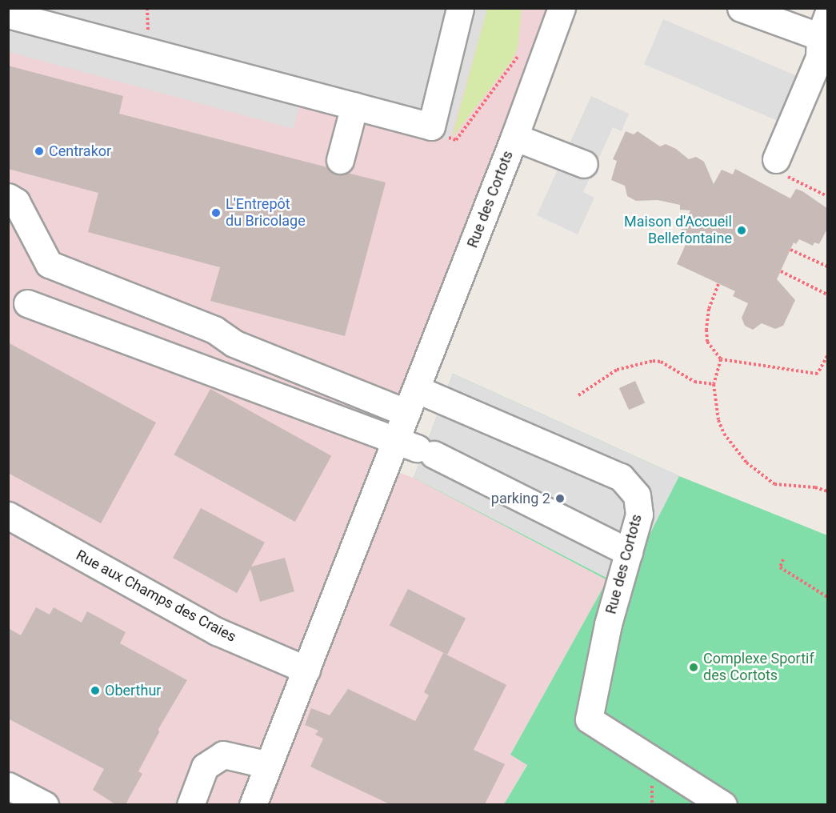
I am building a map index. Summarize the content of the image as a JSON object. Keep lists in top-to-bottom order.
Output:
{
  "streets": {
    "street": ["Rue des Cortots", "Rue aux Champs des Craies"]
  },
  "crossings": [
    ["Rue des Cortots", "Rue aux Champs des Craies"]
  ],
  "places": [
    "Centrakor",
    "L'Entrepôt du Bricolage",
    "Maison d'Accueil Bellefontaine",
    "parking 2",
    "Complexe Sportif des Cortots",
    "Oberthur"
  ]
}
